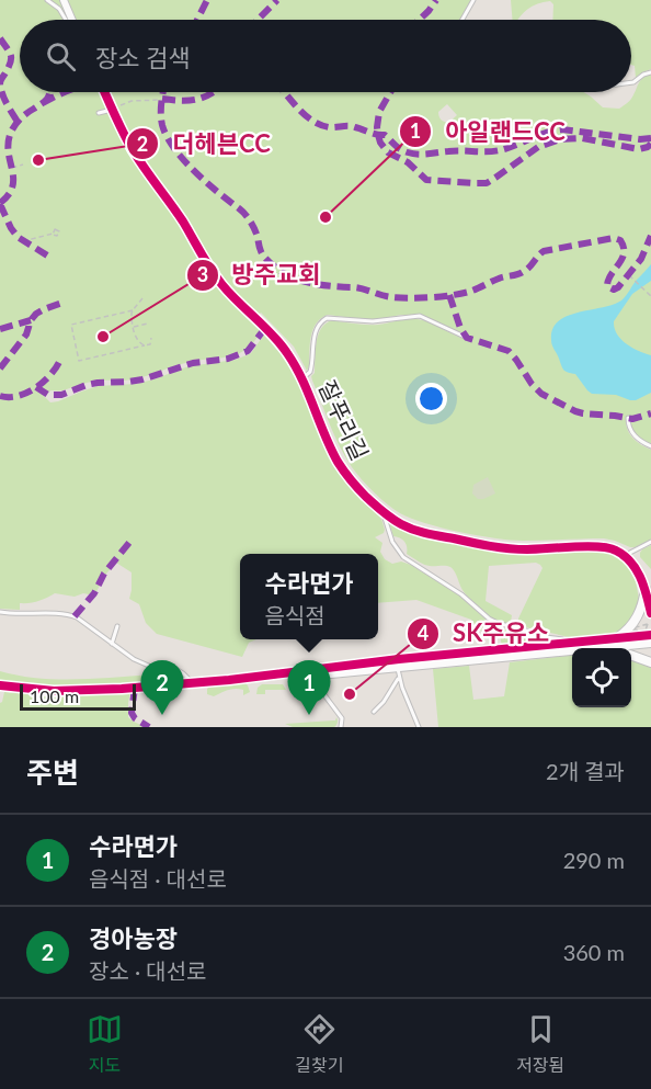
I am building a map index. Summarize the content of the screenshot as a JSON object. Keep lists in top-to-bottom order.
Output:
{
  "streets": {
    "street": ["잘푸리길"]
  },
  "places": [
    "더헤븐CC",
    "아일랜드CC",
    "방주교회",
    "SK주유소"
  ],
  "scale_bar": "100 m",
  "page": {
    "search": "장소 검색",
    "popup": ["수라면가", "음식점"],
    "pins": ["1", "2"],
    "scale": "100 m",
    "heading": ["주변", "2개 결과"],
    "list": [
      {
        "mark": "1",
        "name": "수라면가",
        "note": "음식점 · 대선로",
        "value": "290 m"
      },
      {
        "mark": "2",
        "name": "경아농장",
        "note": "장소 · 대선로",
        "value": "360 m"
      }
    ],
    "nav": ["지도", "길찾기", "저장됨"]
  }
}
